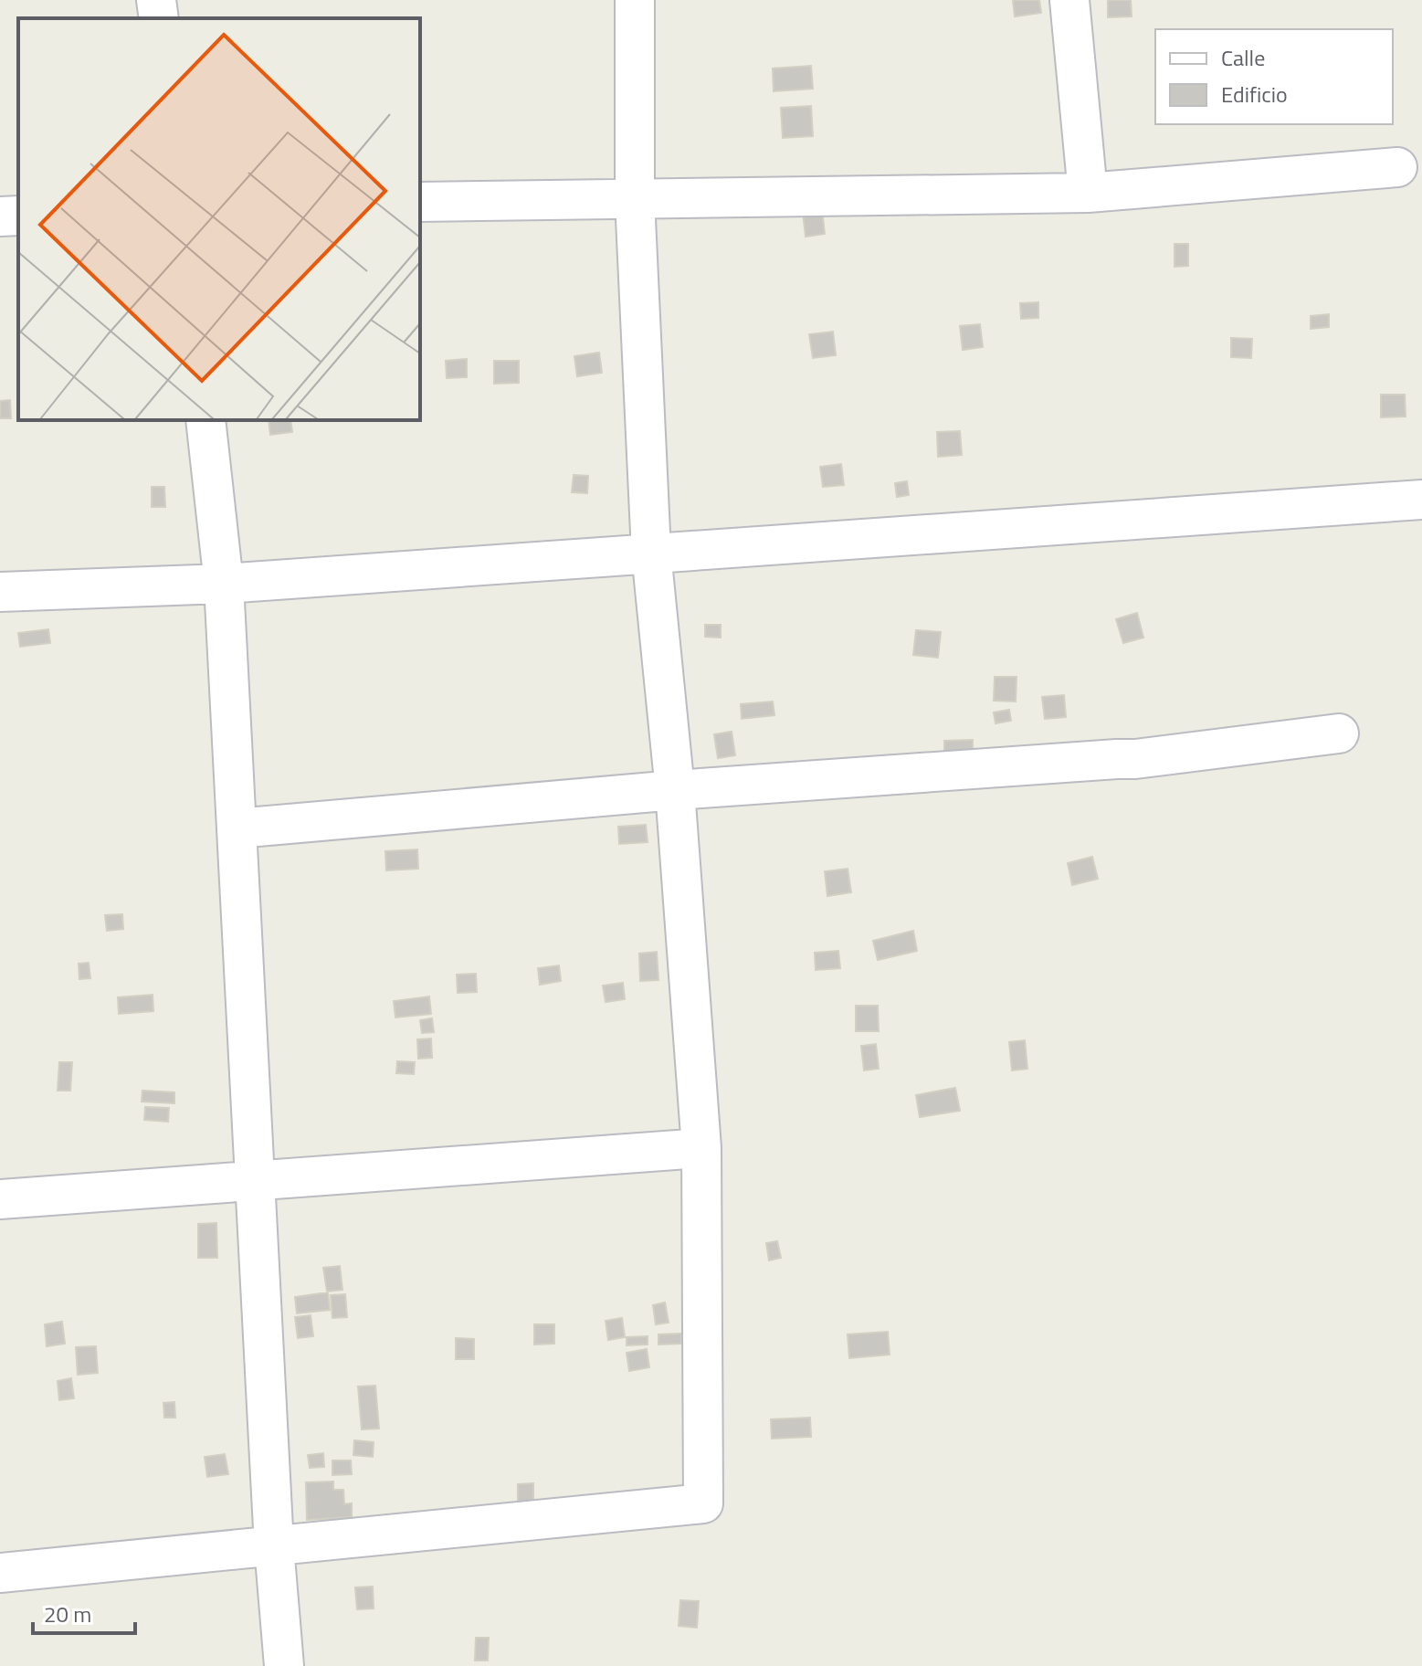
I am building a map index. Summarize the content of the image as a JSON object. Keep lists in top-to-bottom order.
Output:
{
  "legend": ["Calle", "Edificio"],
  "scale_bar": "20 m"
}
